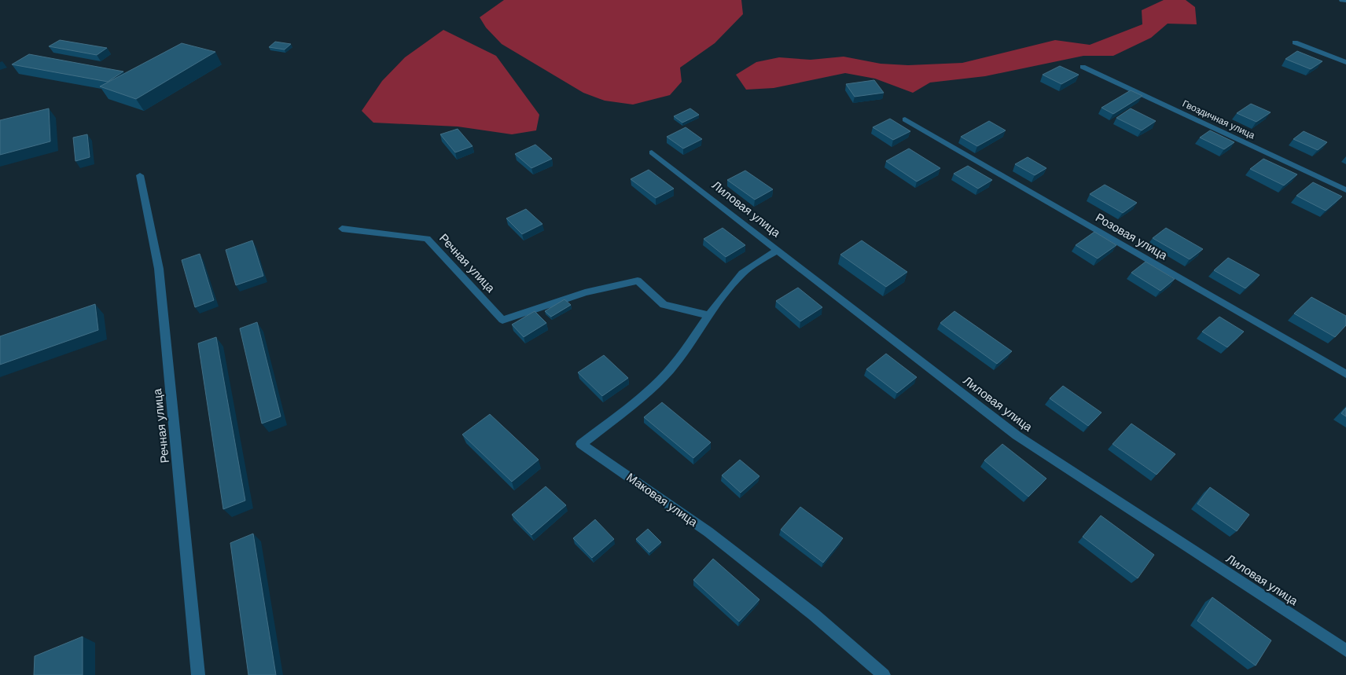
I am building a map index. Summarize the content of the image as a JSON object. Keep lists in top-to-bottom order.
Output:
{
  "streets": {
    "street": [
      "Гвоздичная улица",
      "Лиловая улица",
      "Розовая улица",
      "Речная улица",
      "Маковая улица"
    ]
  },
  "crossings": [
    ["Лиловая улица", "Маковая улица"],
    ["Речная улица", "Маковая улица"]
  ]
}
